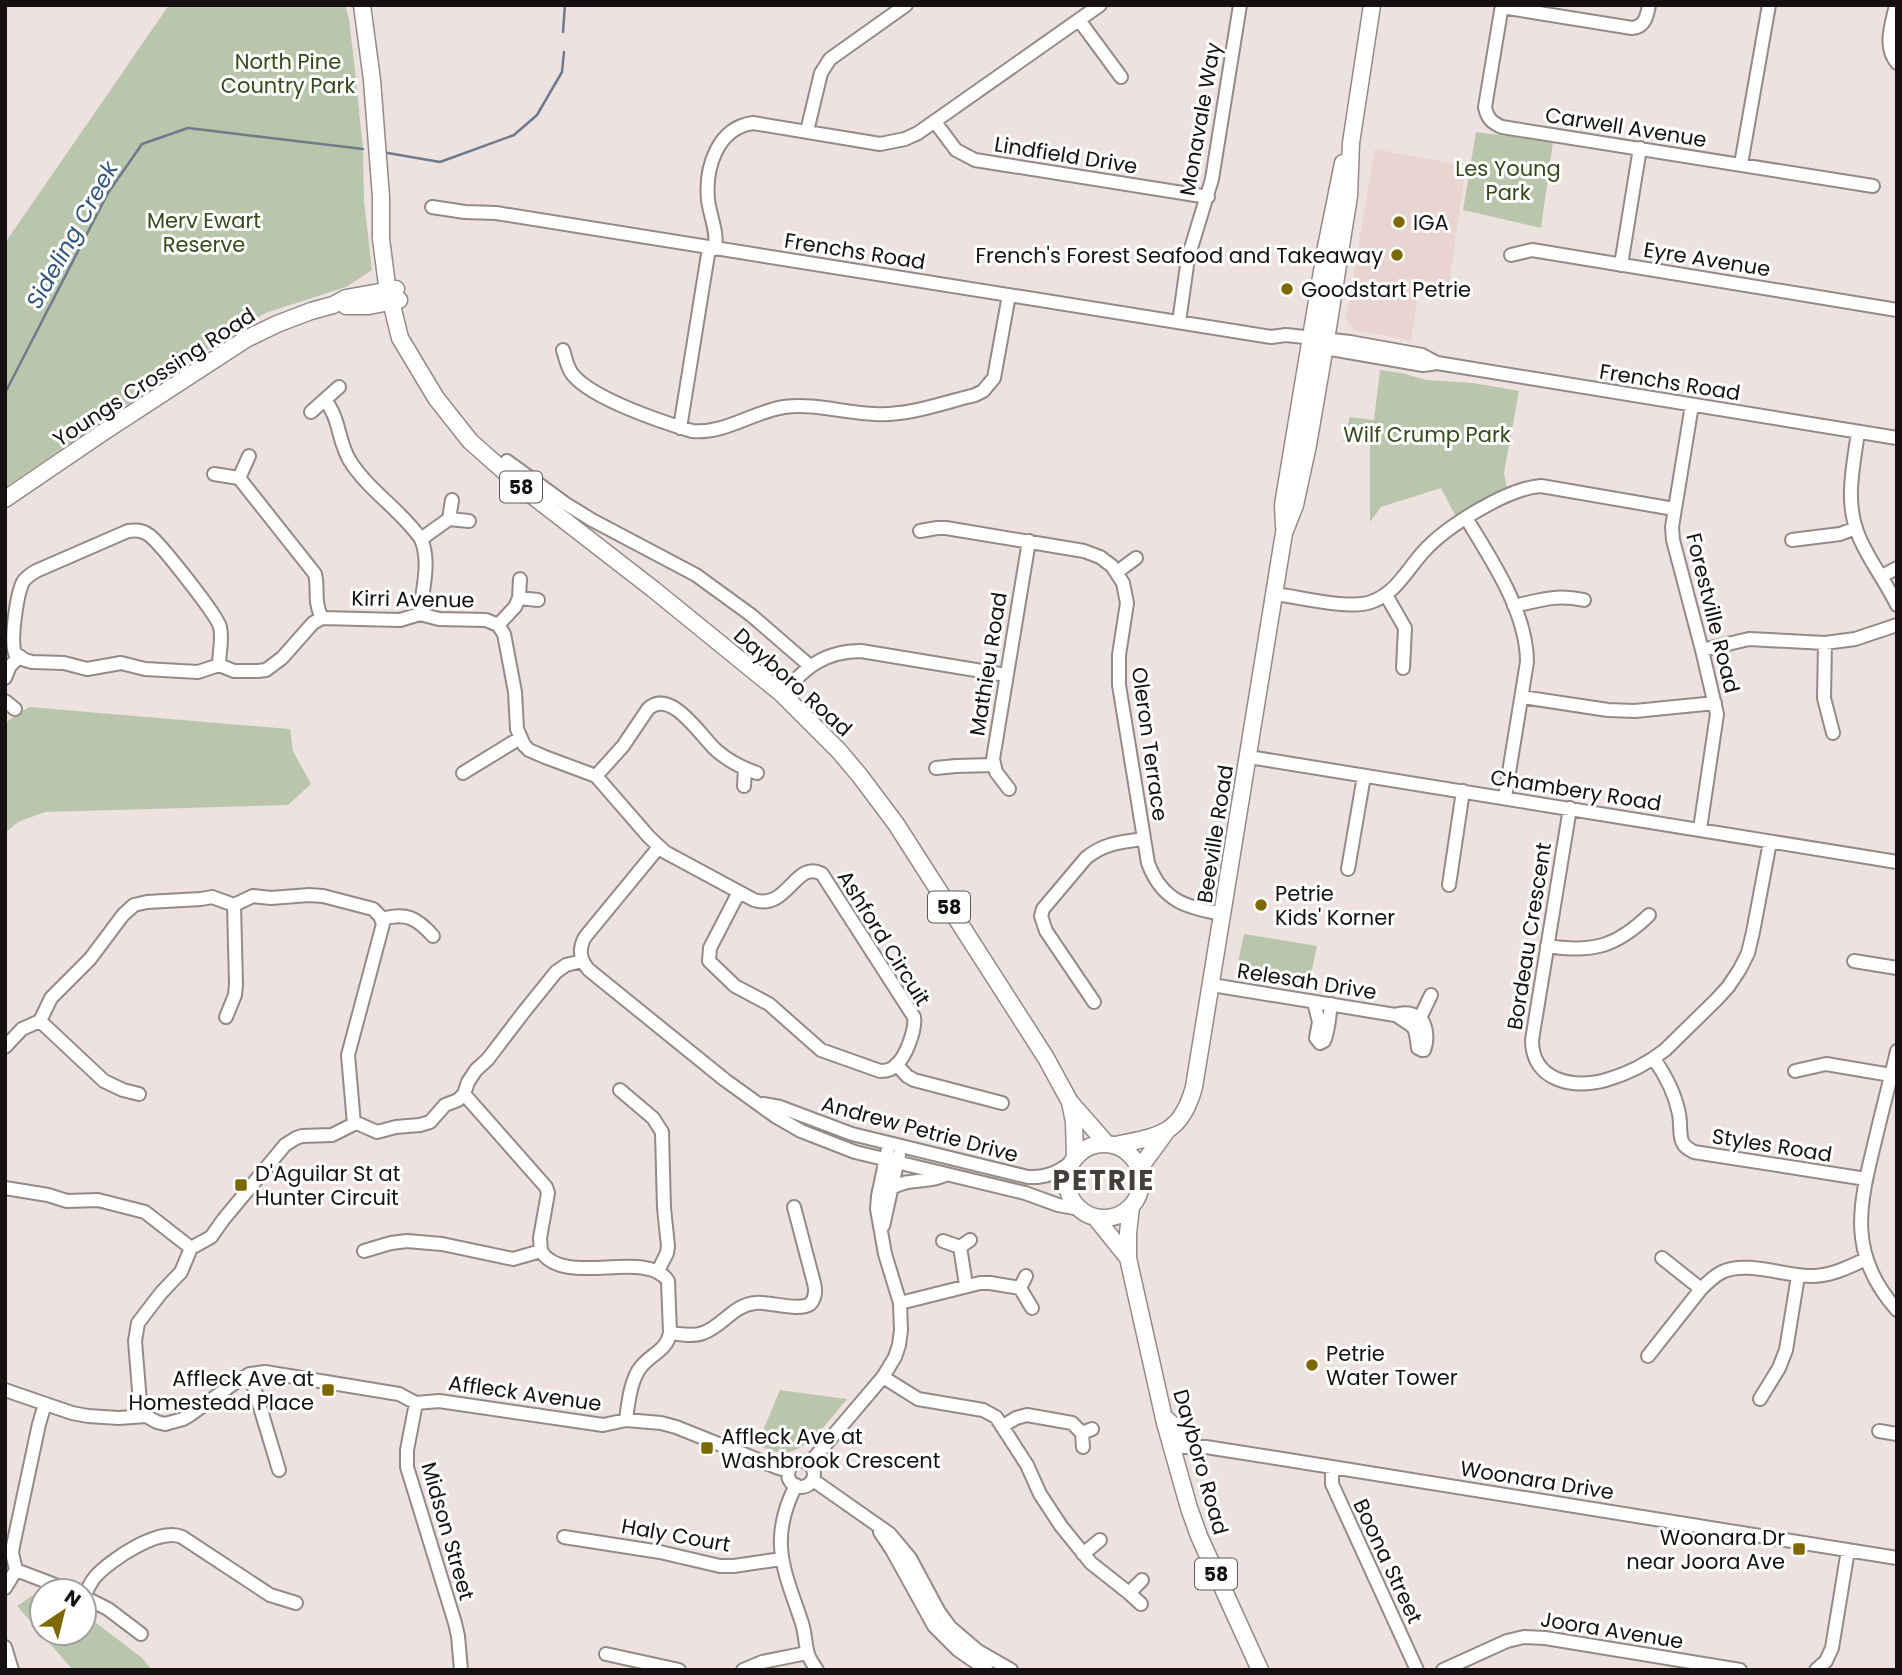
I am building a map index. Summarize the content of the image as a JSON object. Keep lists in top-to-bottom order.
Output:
{
  "streets": {
    "main road": [
      "Youngs Crossing Road",
      "58",
      "Dayboro Road",
      "Beeville Road"
    ],
    "street": [
      "Monavale Way",
      "Carwell Avenue",
      "Lindfield Drive",
      "Frenchs Road",
      "Eyre Avenue",
      "Kirri Avenue",
      "Forestville Road",
      "Mathieu Road",
      "Oleron Terrace",
      "Chambery Road",
      "Bordeau Crescent",
      "Ashford Circuit",
      "Relesah Drive",
      "Andrew Petrie Drive",
      "Styles Road",
      "Affleck Avenue",
      "Woonara Drive",
      "Midson Street",
      "Haly Court",
      "Boona Street",
      "Joora Avenue"
    ]
  },
  "crossings": [
    ["Monavale Way", "Lindfield Drive"],
    ["Monavale Way", "Frenchs Road"],
    ["Frenchs Road", "Forestville Road"],
    ["Frenchs Road", "Beeville Road"],
    ["Youngs Crossing Road", "Dayboro Road"],
    ["58", "Dayboro Road"],
    ["58", "Beeville Road"],
    ["58", "Andrew Petrie Drive"],
    ["Forestville Road", "Chambery Road"],
    ["Dayboro Road", "Beeville Road"],
    ["Dayboro Road", "Andrew Petrie Drive"],
    ["Dayboro Road", "Woonara Drive"],
    ["Oleron Terrace", "Beeville Road"],
    ["Chambery Road", "Beeville Road"],
    ["Chambery Road", "Bordeau Crescent"],
    ["Beeville Road", "Relesah Drive"],
    ["Beeville Road", "Andrew Petrie Drive"],
    ["Bordeau Crescent", "Styles Road"],
    ["Affleck Avenue", "Midson Street"],
    ["Woonara Drive", "Boona Street"]
  ],
  "districts": ["PETRIE"],
  "water": ["Sideling Creek"],
  "parks": [
    "North Pine Country Park",
    "Les Young Park",
    "Merv Ewart Reserve",
    "Wilf Crump Park"
  ],
  "places": {
    "other": [
      "IGA",
      "French's Forest Seafood and Takeaway",
      "Goodstart Petrie",
      "Petrie Kids' Korner",
      "Petrie Water Tower"
    ],
    "transit": [
      "D'Aguilar St at Hunter Circuit",
      "Affleck Ave at Homestead Place",
      "Affleck Ave at Washbrook Crescent",
      "Woonara Dr near Joora Ave"
    ]
  },
  "north": "top right"
}
